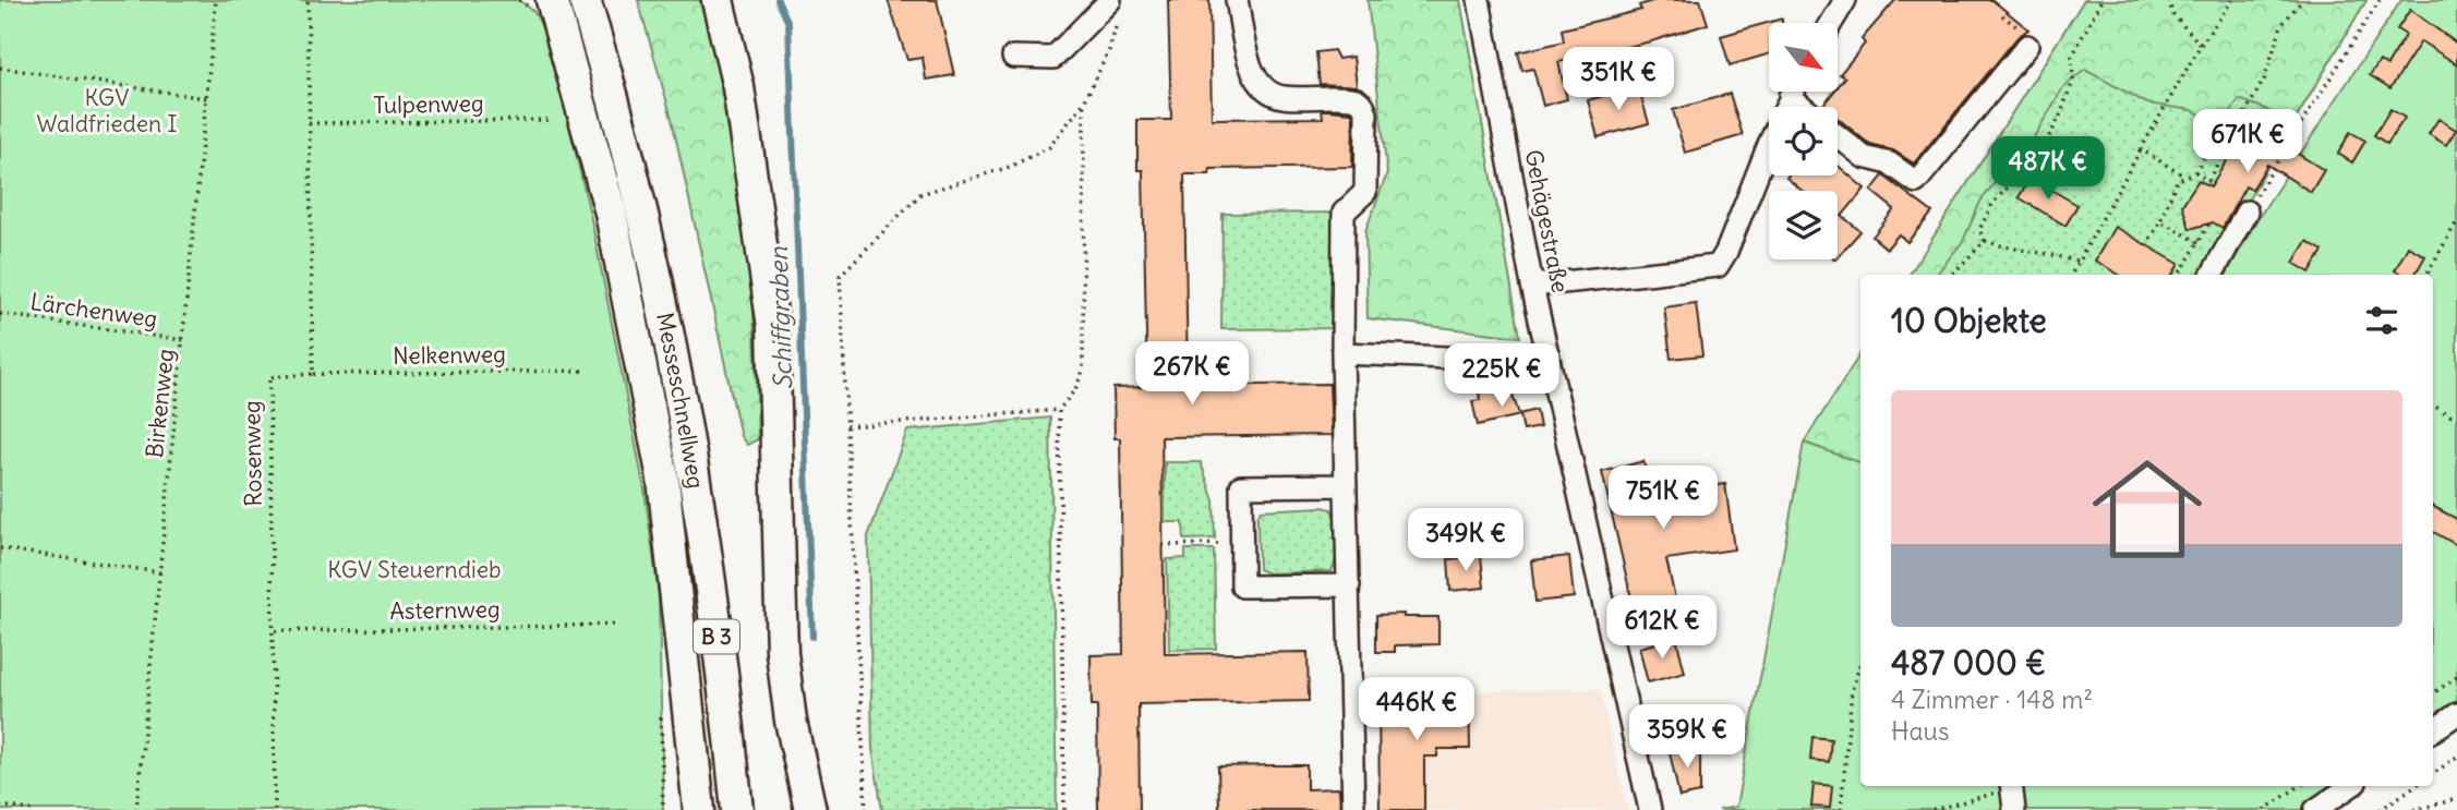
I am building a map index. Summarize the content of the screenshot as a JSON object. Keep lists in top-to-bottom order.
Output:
{
  "streets": {
    "highway": ["Messeschnellweg", "B 3"],
    "street": ["Gehägestraße"],
    "path": [
      "Tulpenweg",
      "Lärchenweg",
      "Nelkenweg",
      "Birkenweg",
      "Rosenweg",
      "Asternweg"
    ]
  },
  "crossings": [
    ["Lärchenweg", "Birkenweg"],
    ["Nelkenweg", "Rosenweg"],
    ["Rosenweg", "Asternweg"]
  ],
  "water": ["Schiffgraben"],
  "parks": ["KGV Waldfrieden I", "KGV Steuerndieb"],
  "north": "bottom right",
  "page": {
    "price": [
      "351K €",
      "671K €",
      "487K €",
      "267K €",
      "225K €",
      "751K €",
      "349K €",
      "612K €",
      "446K €",
      "359K €"
    ],
    "heading": "10 Objekte",
    "list": [
      {
        "name": "487 000 €",
        "note": "4 Zimmer · 148 m² · Haus"
      }
    ]
  }
}
